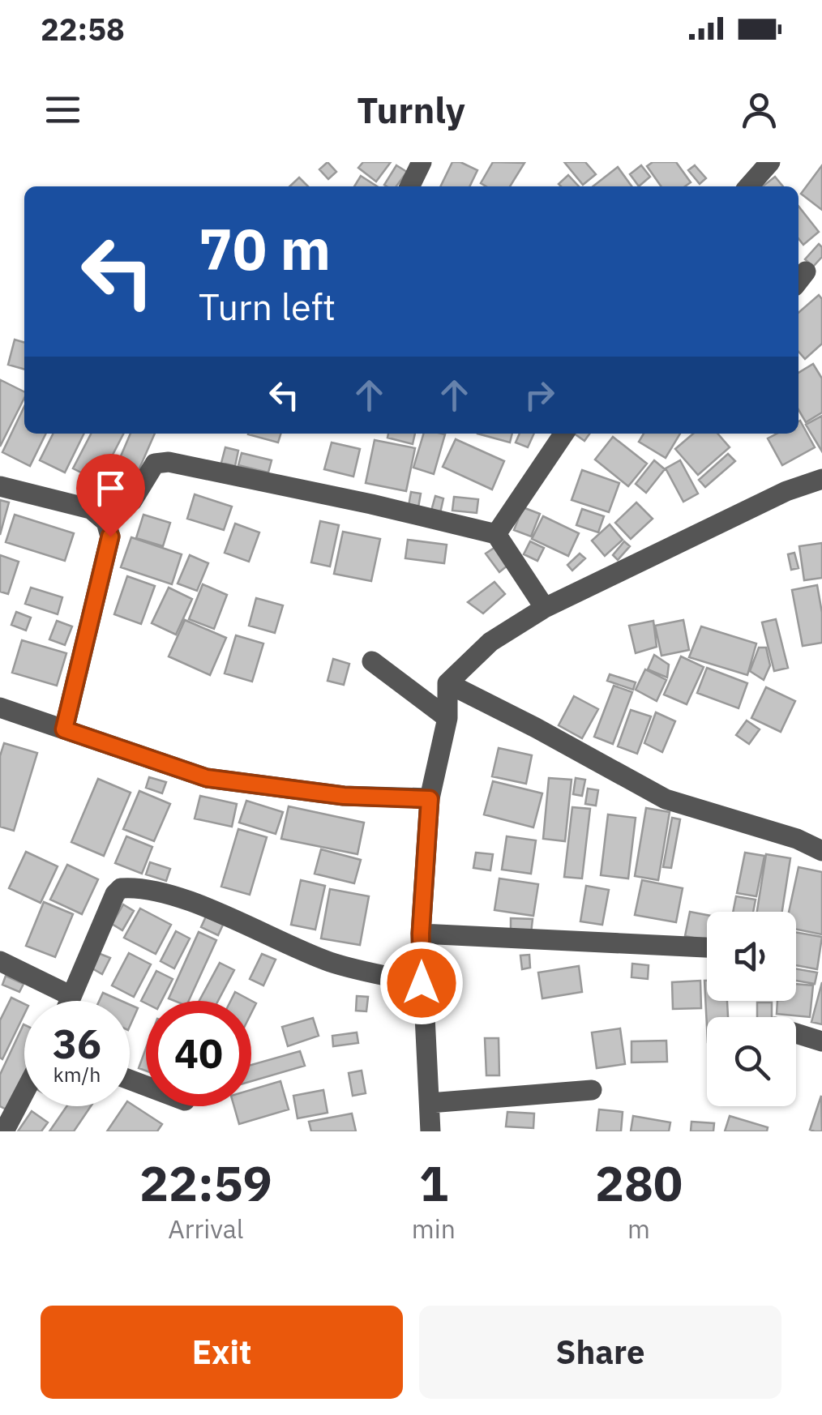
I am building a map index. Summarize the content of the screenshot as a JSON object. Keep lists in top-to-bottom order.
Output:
{
  "page": {
    "status": "22:58",
    "header": "Turnly",
    "turn": ["70 m", "Turn left"],
    "speed": "36 km/h",
    "limit": "40",
    "eta": [
      "22:59",
      "Arrival",
      "1",
      "min",
      "280",
      "m"
    ],
    "buttons": ["Exit", "Share"]
  }
}
